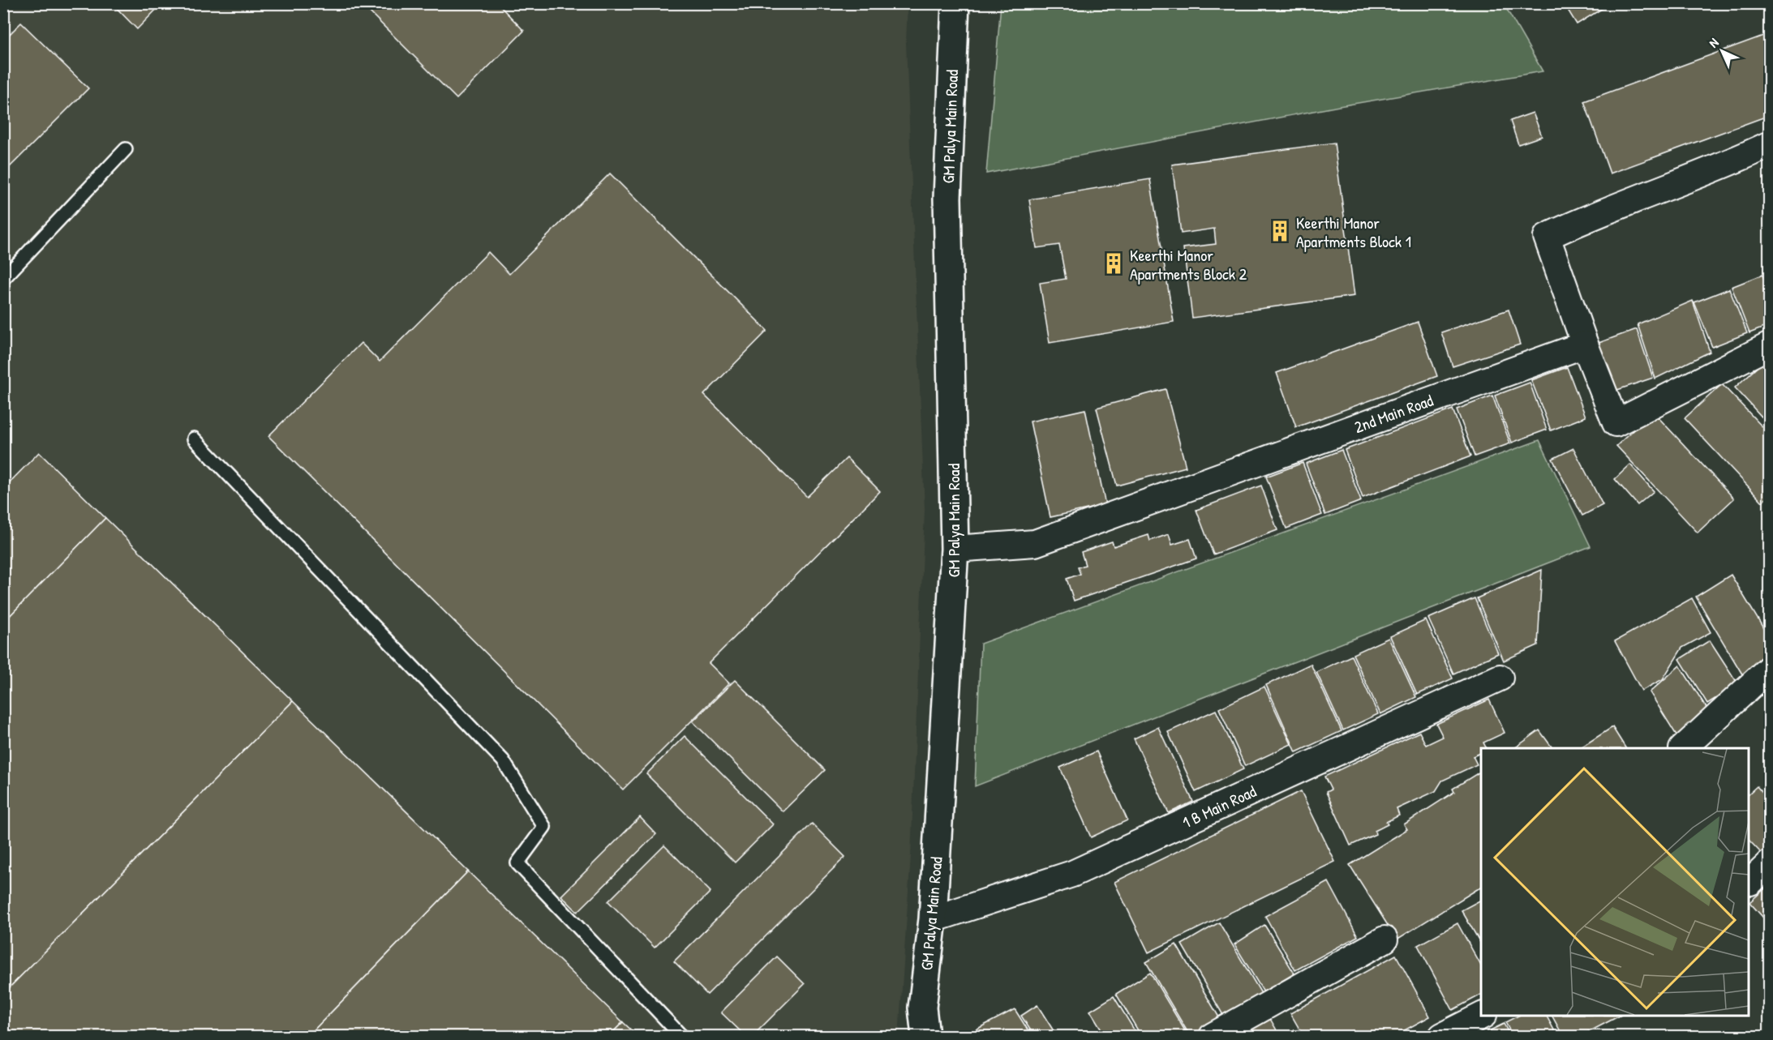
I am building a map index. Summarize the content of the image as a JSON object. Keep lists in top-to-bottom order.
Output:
{
  "streets": {
    "main road": ["GM Palya Main Road"],
    "street": ["2nd Main Road", "1 B Main Road"]
  },
  "crossings": [
    ["GM Palya Main Road", "2nd Main Road"],
    ["GM Palya Main Road", "1 B Main Road"]
  ],
  "places": {
    "building": ["Keerthi Manor Apartments Block 1", "Keerthi Manor Apartments Block 2"]
  },
  "north": "top left"
}
